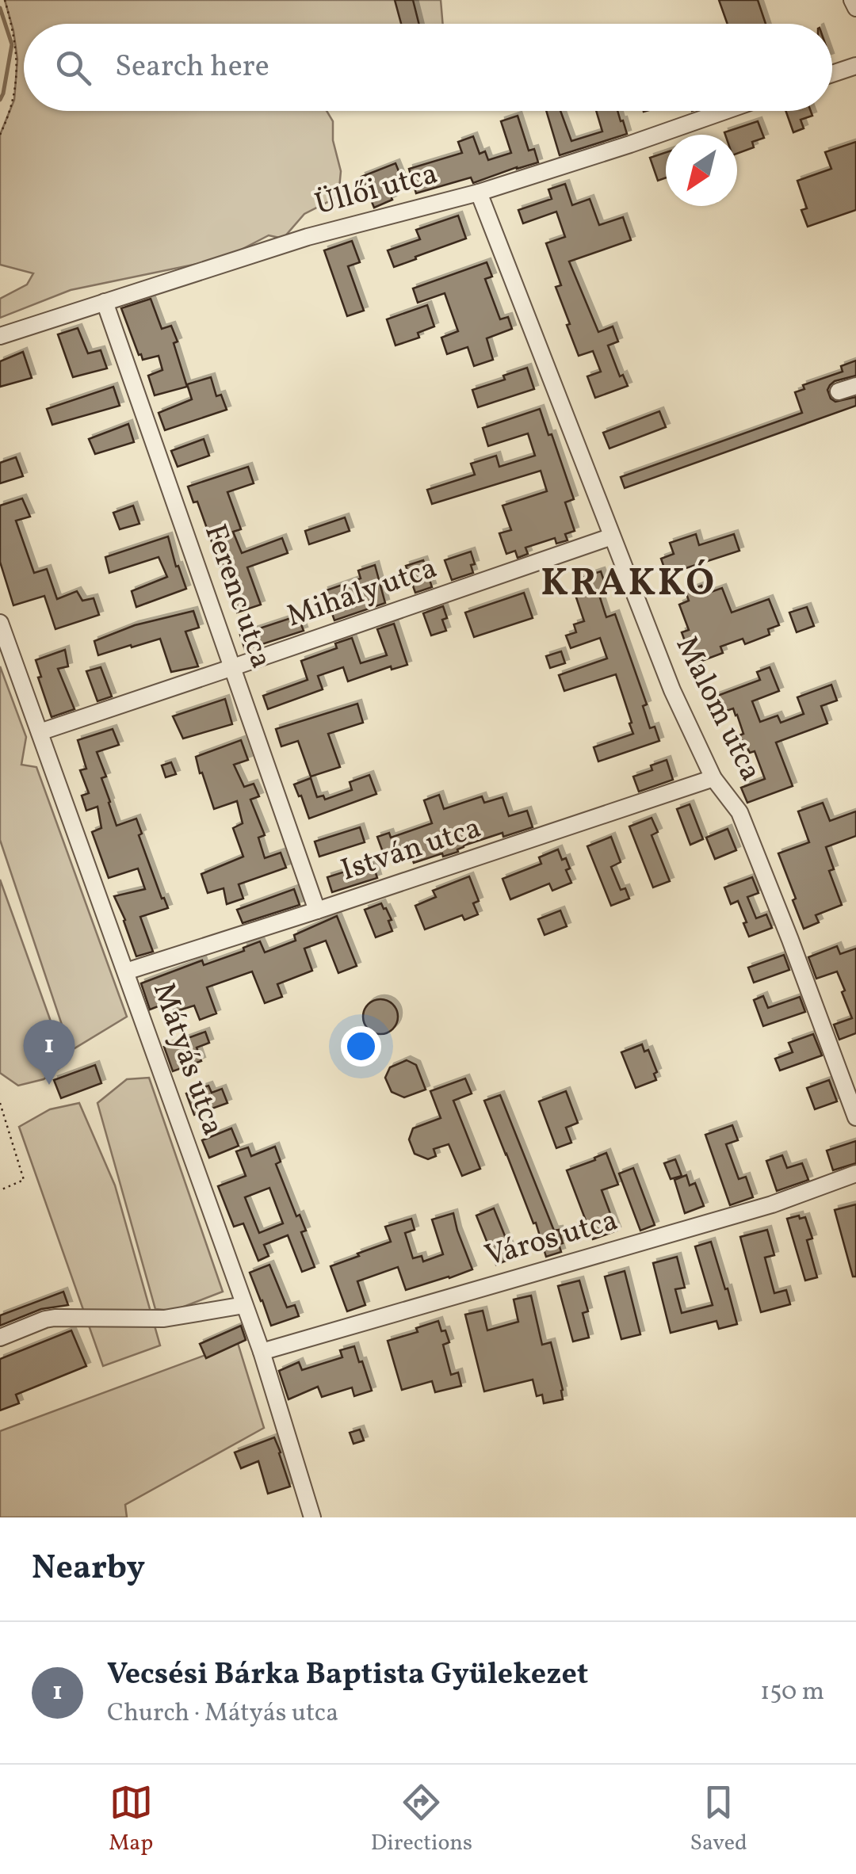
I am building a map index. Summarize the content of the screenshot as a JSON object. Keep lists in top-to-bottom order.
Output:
{
  "streets": {
    "street": [
      "Üllői utca",
      "Mihály utca",
      "Ferenc utca",
      "Malom utca",
      "István utca",
      "Mátyás utca",
      "Város utca"
    ]
  },
  "crossings": [
    ["Üllői utca", "Ferenc utca"],
    ["Üllői utca", "Malom utca"],
    ["Mihály utca", "Ferenc utca"],
    ["Mihály utca", "Malom utca"],
    ["Mihály utca", "Mátyás utca"],
    ["Ferenc utca", "István utca"],
    ["Malom utca", "István utca"],
    ["István utca", "Mátyás utca"],
    ["Mátyás utca", "Város utca"]
  ],
  "districts": ["KRAKKÓ"],
  "north": "bottom left",
  "page": {
    "search": "Search here",
    "pins": "1",
    "heading": "Nearby",
    "list": [
      {
        "mark": "1",
        "name": "Vecsési Bárka Baptista Gyülekezet",
        "note": "Church · Mátyás utca",
        "value": "150 m"
      }
    ],
    "nav": ["Map", "Directions", "Saved"]
  }
}
